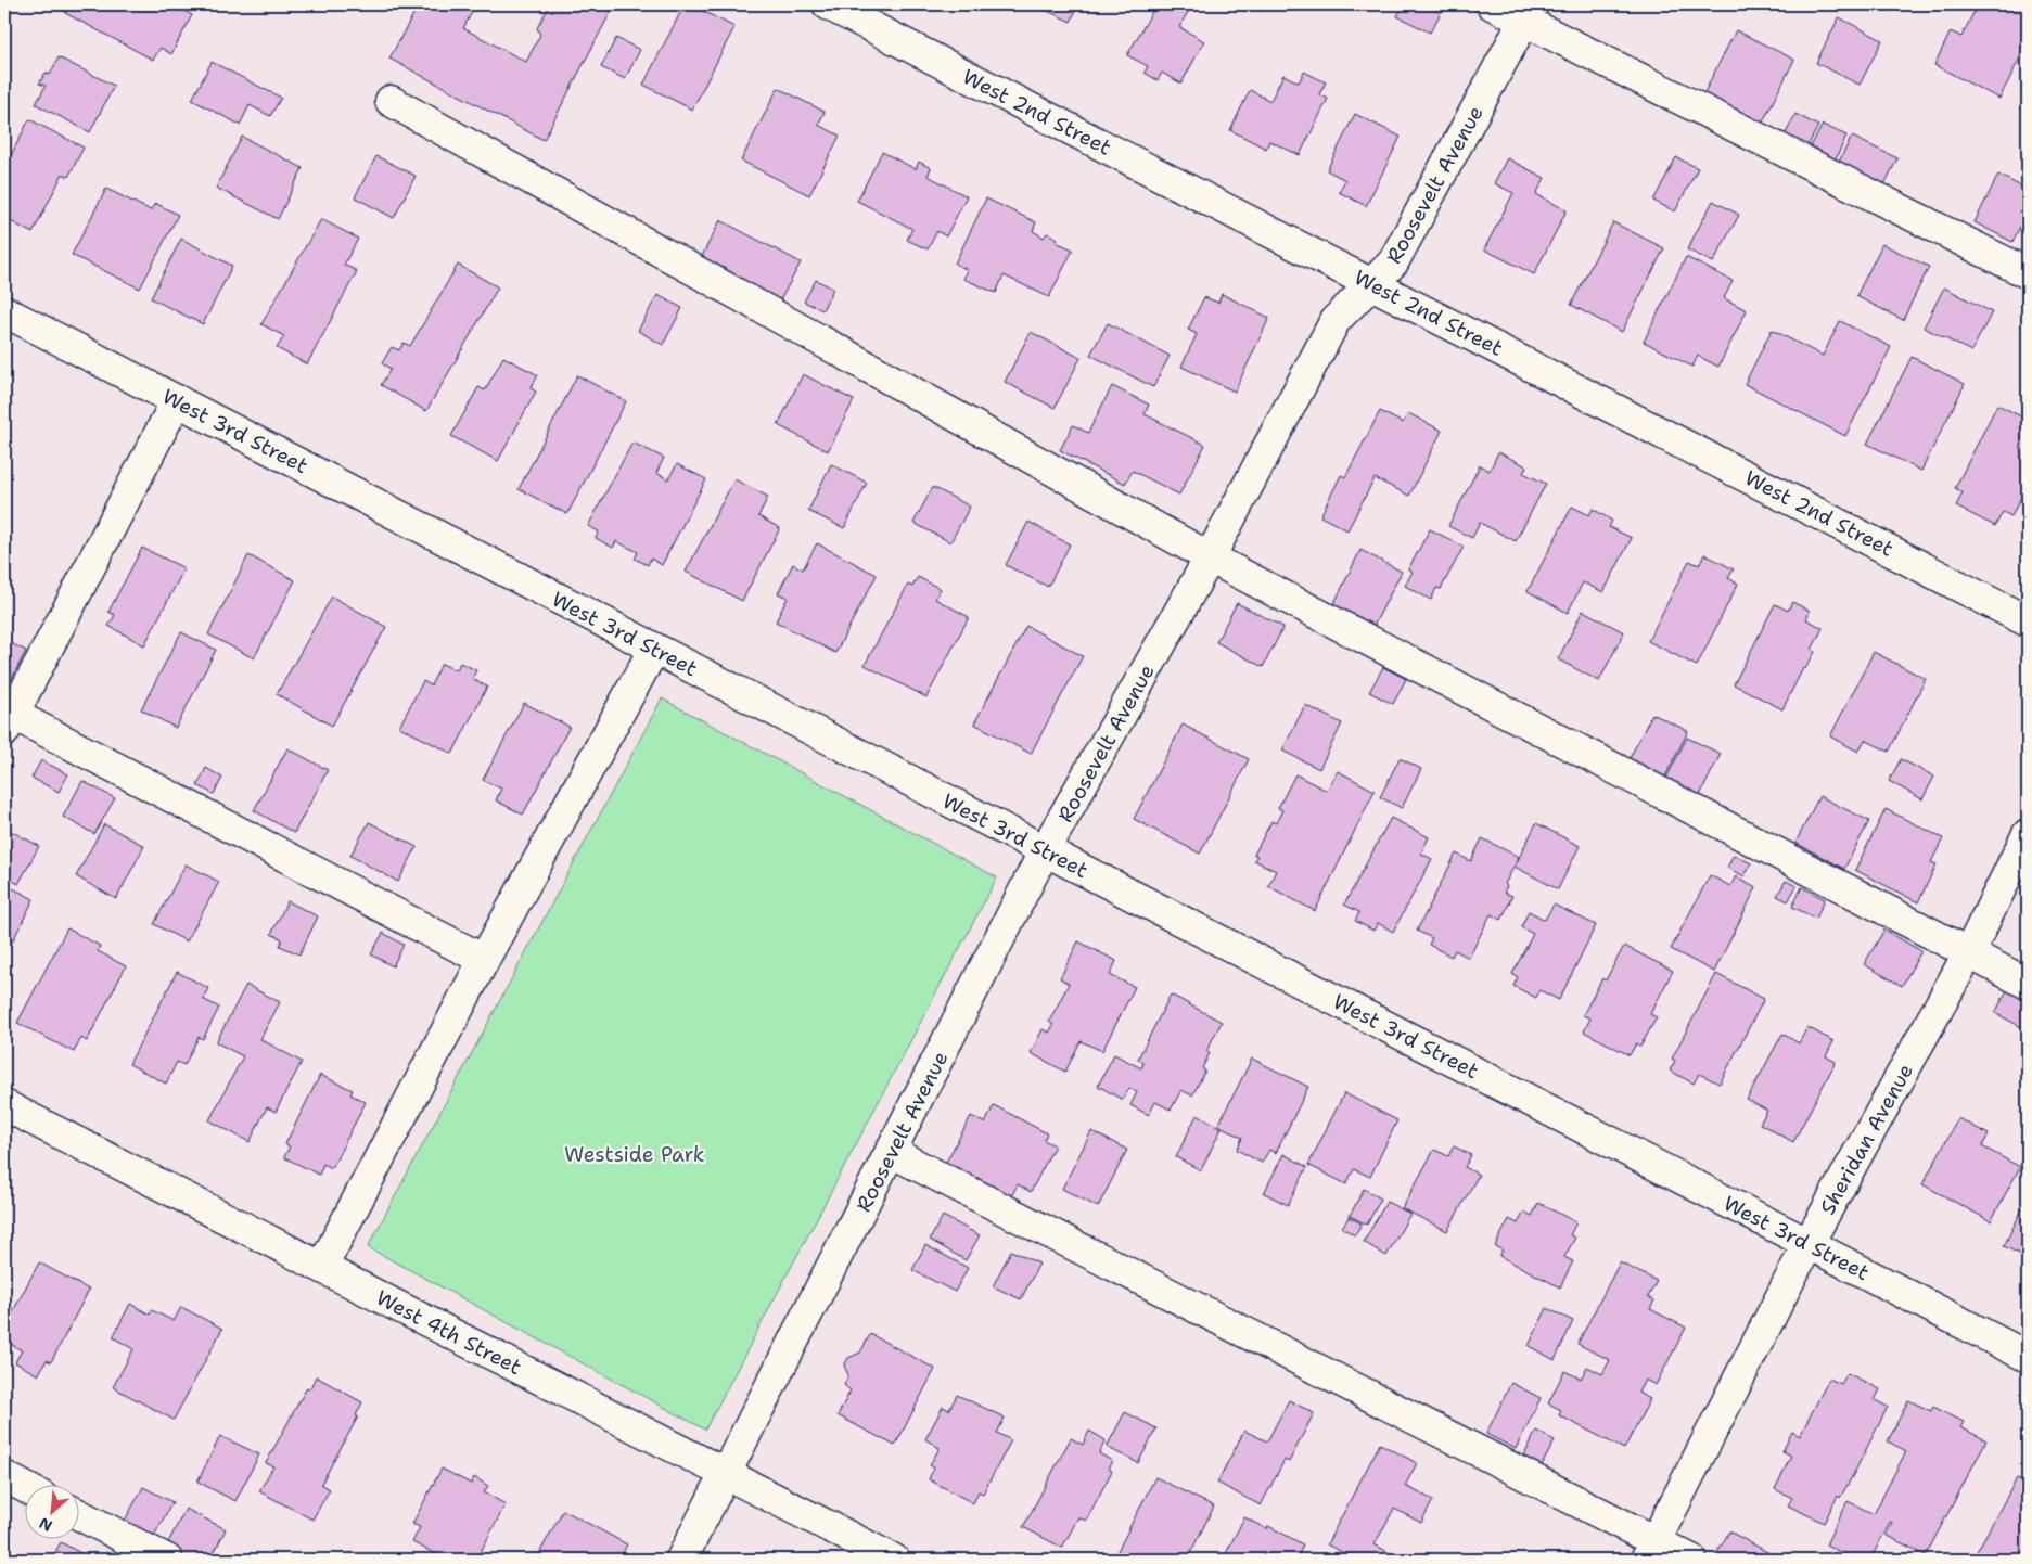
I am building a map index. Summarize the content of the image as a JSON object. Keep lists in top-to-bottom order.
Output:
{
  "streets": {
    "street": [
      "West 2nd Street",
      "Roosevelt Avenue",
      "West 3rd Street",
      "Sheridan Avenue",
      "West 4th Street"
    ]
  },
  "crossings": [
    ["West 2nd Street", "Roosevelt Avenue"],
    ["Roosevelt Avenue", "West 3rd Street"],
    ["Roosevelt Avenue", "West 4th Street"],
    ["West 3rd Street", "Sheridan Avenue"]
  ],
  "parks": ["Westside Park"],
  "north": "bottom left"
}
